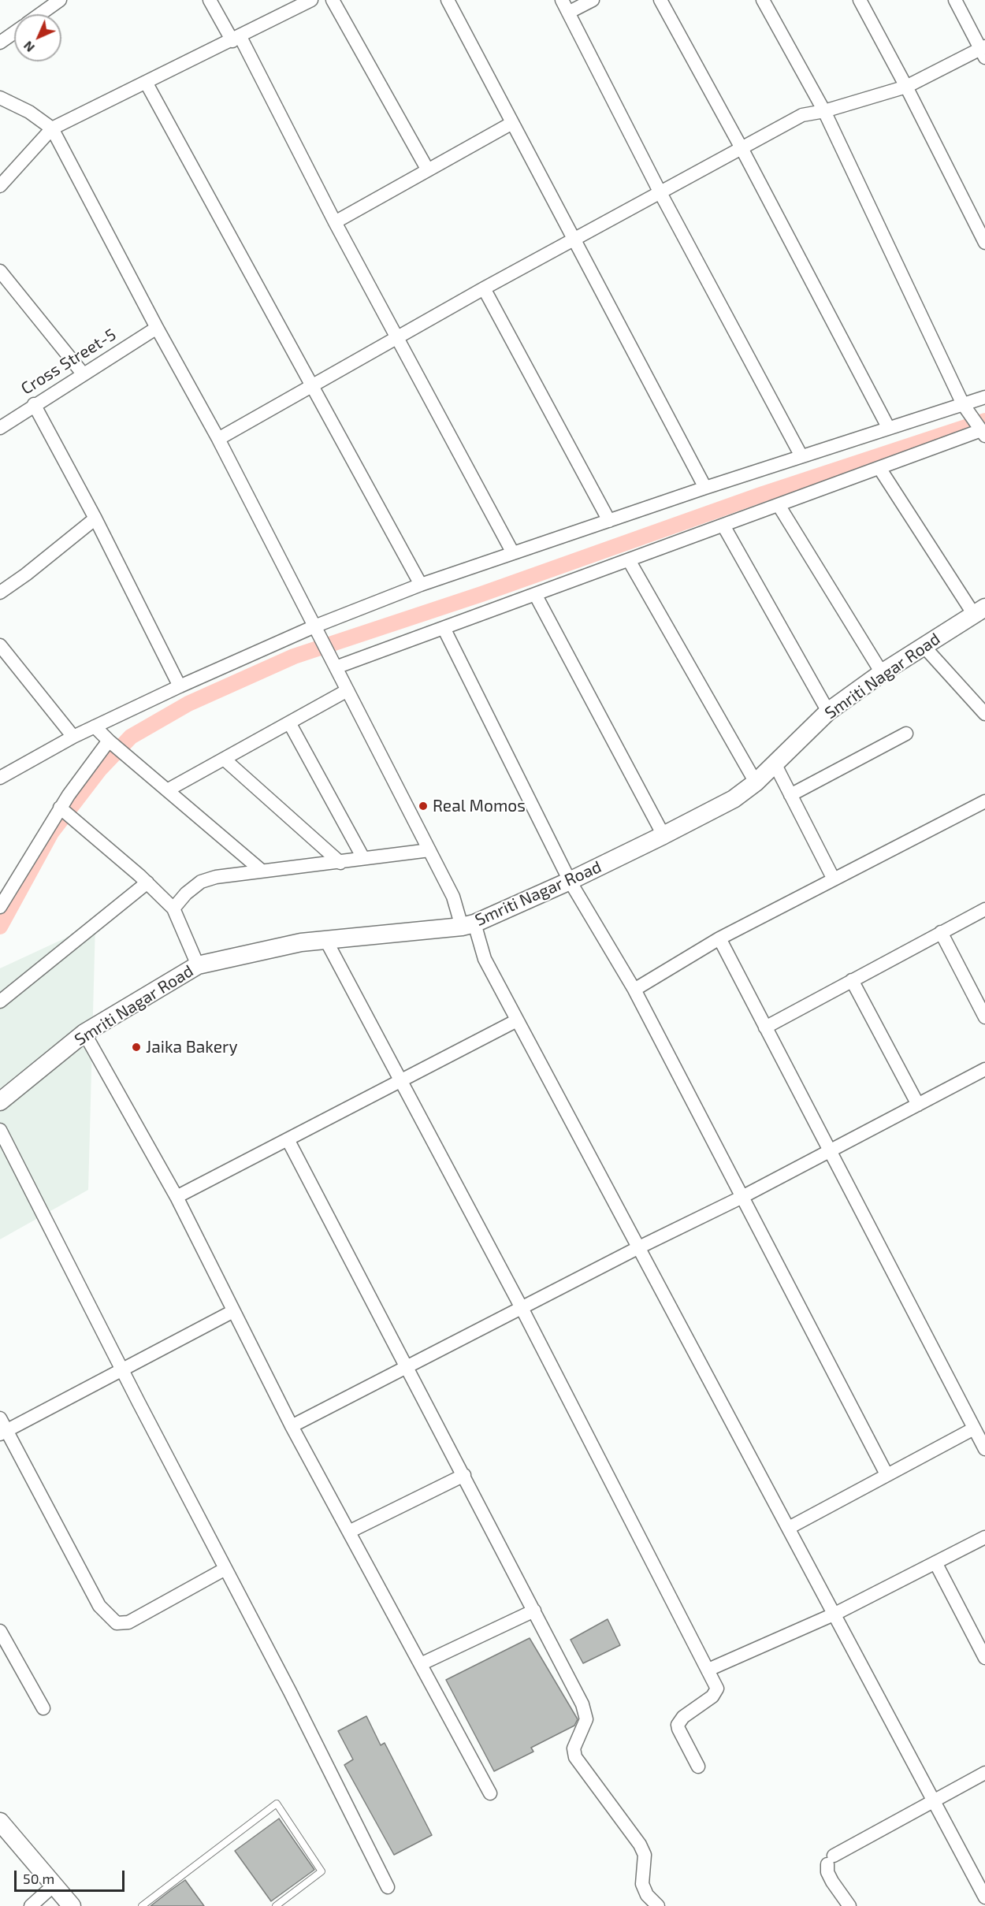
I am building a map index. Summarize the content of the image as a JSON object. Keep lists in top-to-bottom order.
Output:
{
  "streets": {
    "main road": ["Smriti Nagar Road"],
    "street": ["Cross Street-5"]
  },
  "places": ["Real Momos", "Jaika Bakery"],
  "scale_bar": "50 m",
  "north": "bottom left"
}
